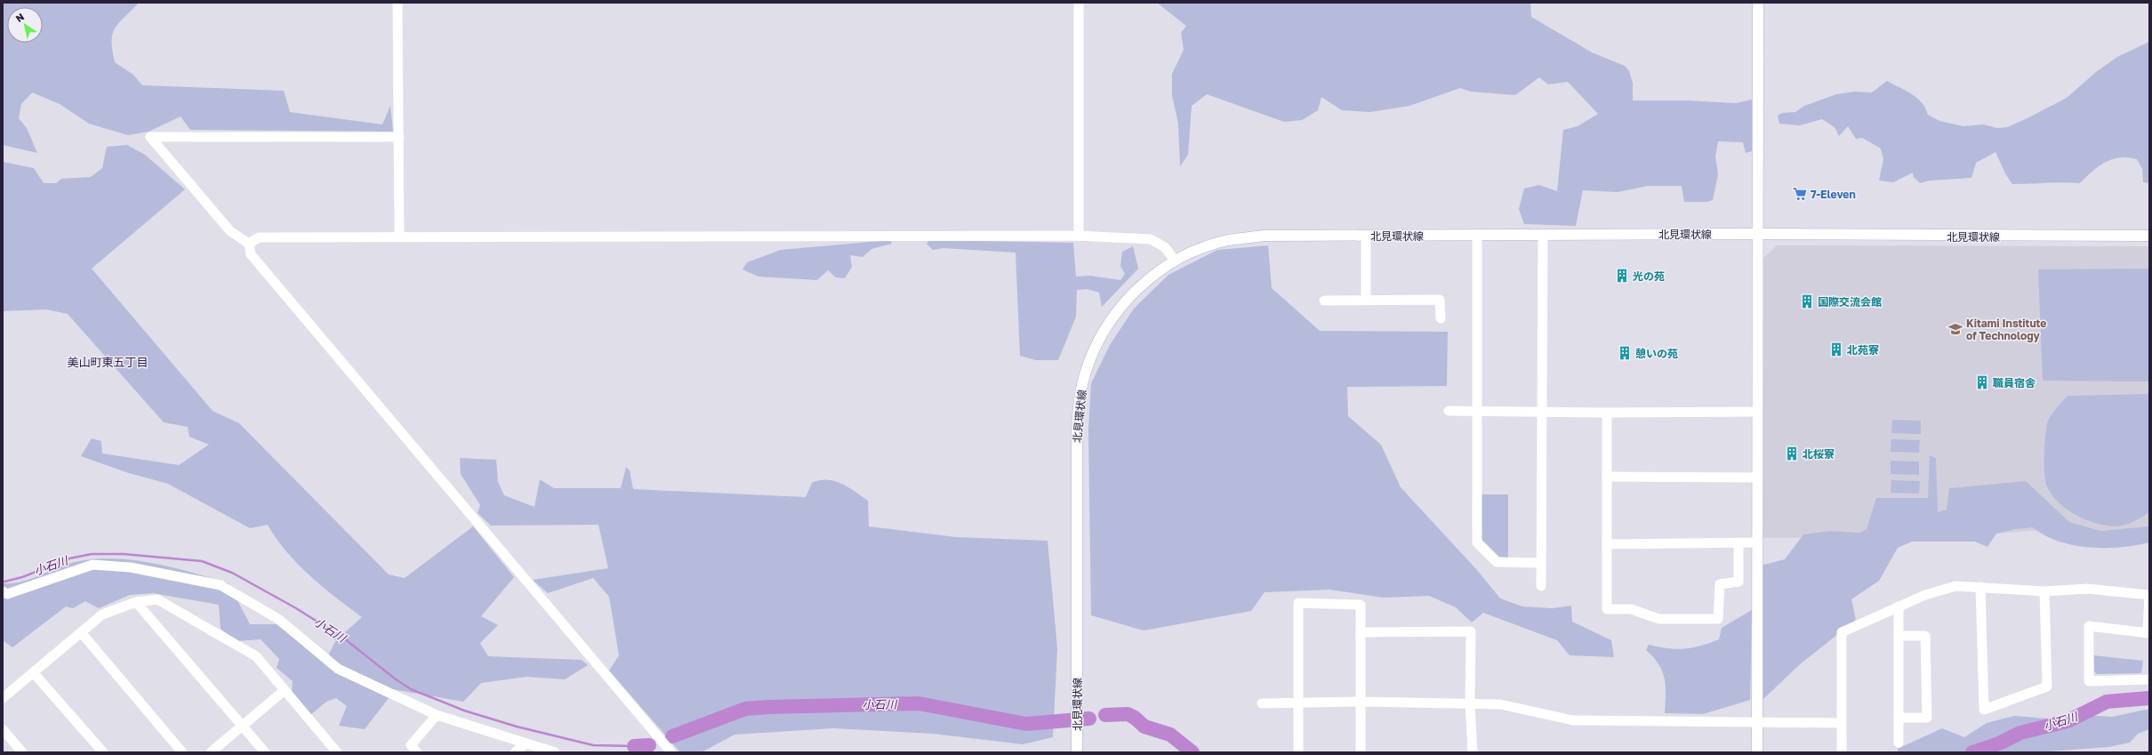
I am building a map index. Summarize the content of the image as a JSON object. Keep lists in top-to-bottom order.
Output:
{
  "streets": {
    "main road": ["北見環状線"]
  },
  "districts": ["美山町東五丁目"],
  "water": ["小石川"],
  "places": {
    "supermarket": ["7-Eleven"],
    "building": [
      "光の苑",
      "国際交流会館",
      "北苑寮",
      "憩いの苑",
      "職員宿舎",
      "北桜寮"
    ],
    "school or university": ["Kitami Institute of Technology"]
  },
  "north": "top left"
}
